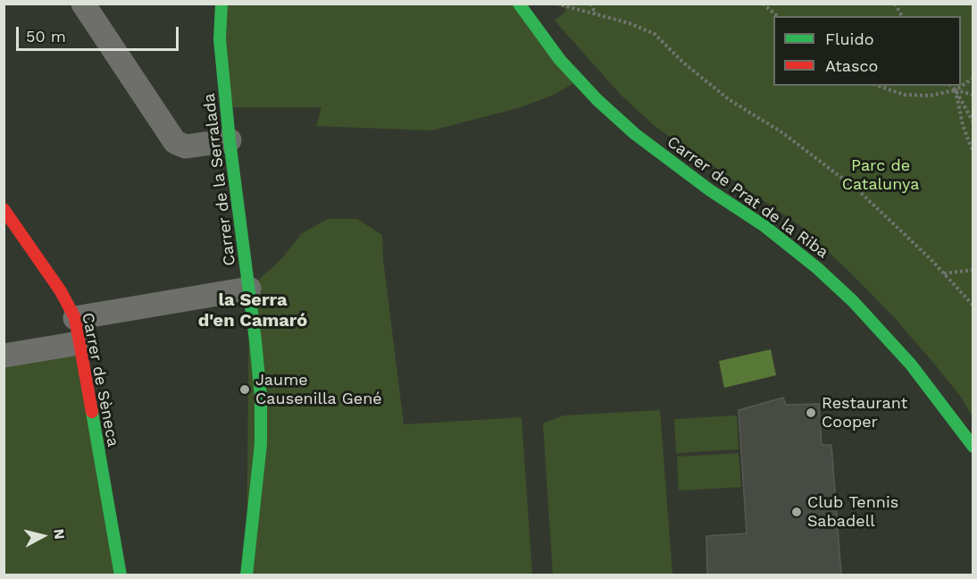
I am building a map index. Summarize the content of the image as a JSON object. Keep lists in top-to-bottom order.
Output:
{
  "streets": {
    "street": ["Carrer de la Serralada", "Carrer de Prat de la Riba", "Carrer de Sèneca"]
  },
  "districts": ["la Serra d'en Camaró"],
  "parks": ["Parc de Catalunya"],
  "places": ["Jaume Causenilla Gené", "Restaurant Cooper", "Club Tennis Sabadell"],
  "legend": ["Fluido", "Atasco"],
  "scale_bar": "50 m",
  "north": "right"
}
